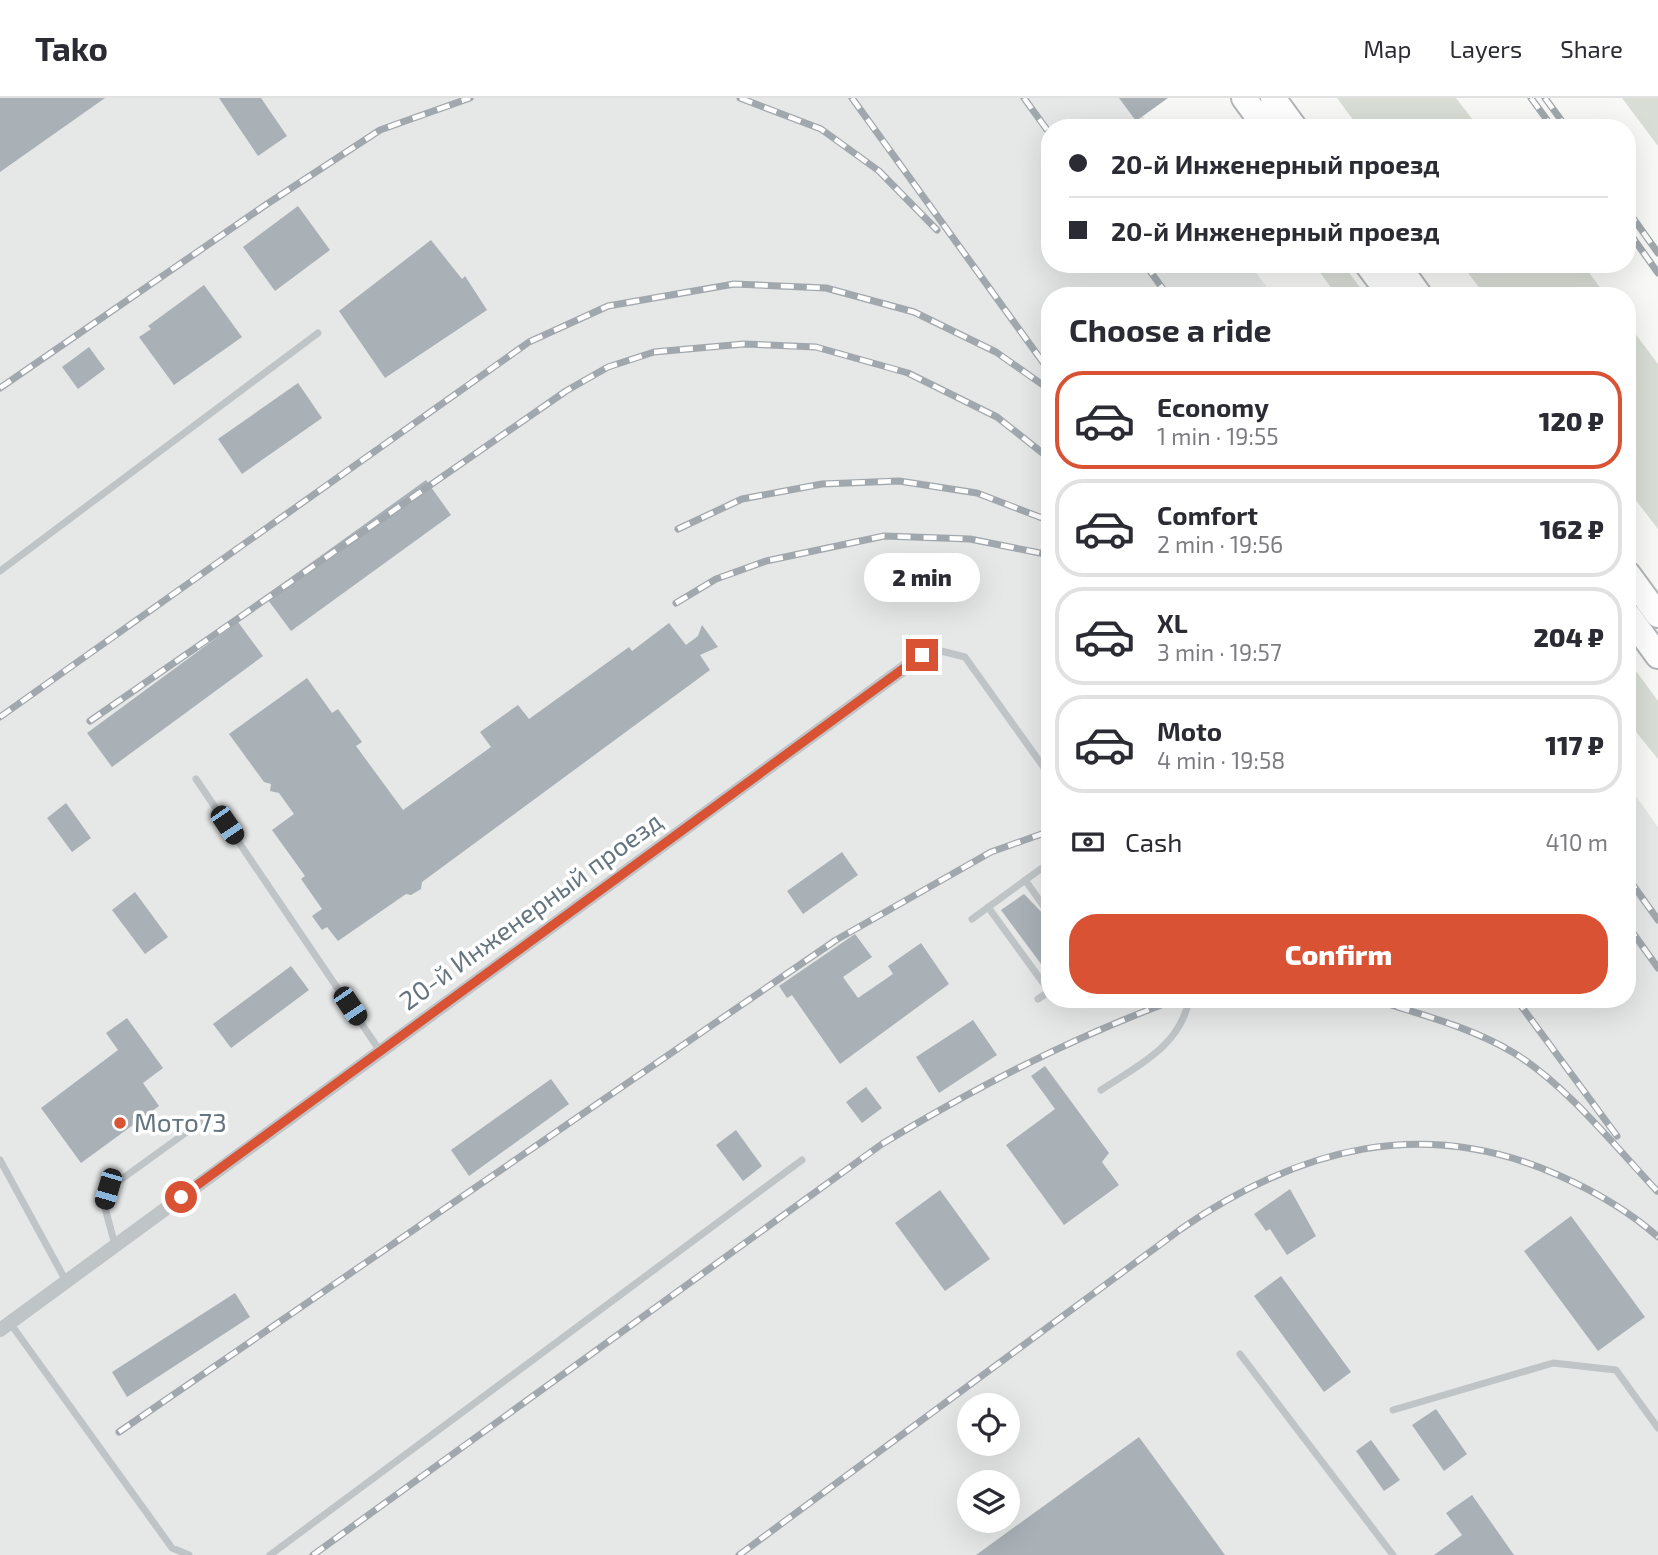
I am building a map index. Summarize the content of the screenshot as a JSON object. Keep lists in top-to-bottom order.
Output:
{
  "streets": {
    "street": ["20-й Инженерный проезд"]
  },
  "places": ["Мото73"],
  "page": {
    "header": "Tako",
    "nav": ["Map", "Layers", "Share"],
    "banner": ["20-й Инженерный проезд", "20-й Инженерный проезд"],
    "heading": "Choose a ride",
    "list": [
      {
        "name": "Economy",
        "note": "1 min · 19:55",
        "value": "120 ₽"
      },
      {
        "name": "Comfort",
        "note": "2 min · 19:56",
        "value": "162 ₽"
      },
      {
        "name": "XL",
        "note": "3 min · 19:57",
        "value": "204 ₽"
      },
      {
        "name": "Moto",
        "note": "4 min · 19:58",
        "value": "117 ₽"
      }
    ],
    "bubble": "2 min",
    "pay": ["Cash", "410 m"],
    "buttons": "Confirm"
  }
}
